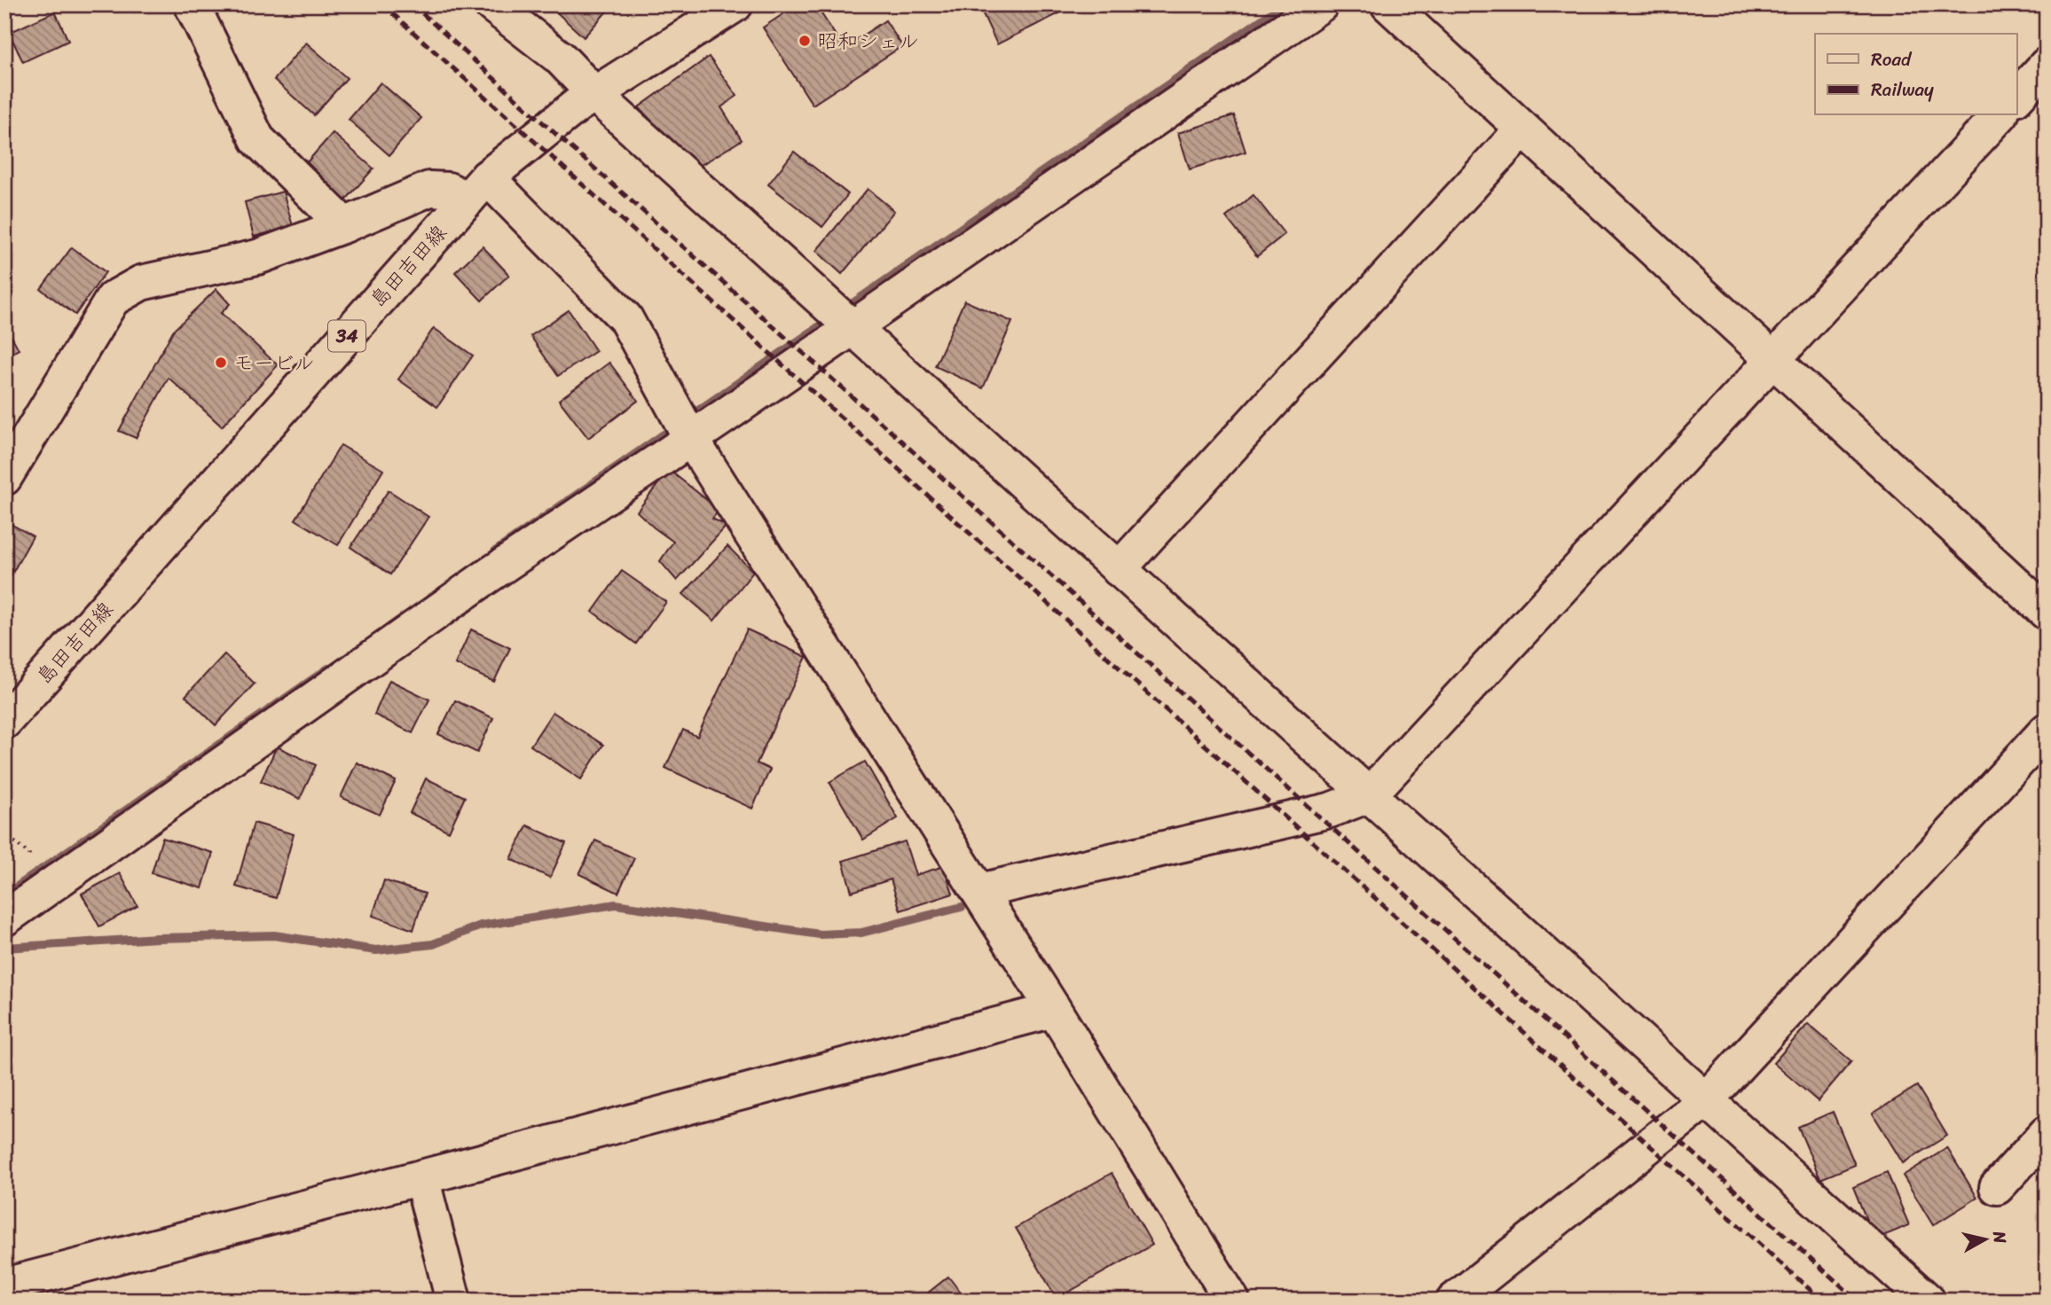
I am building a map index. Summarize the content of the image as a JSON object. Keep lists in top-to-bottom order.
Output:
{
  "streets": {
    "street": ["島田吉田線", "34"]
  },
  "places": ["昭和シェル", "モービル"],
  "legend": ["Road", "Railway"],
  "north": "right"
}
